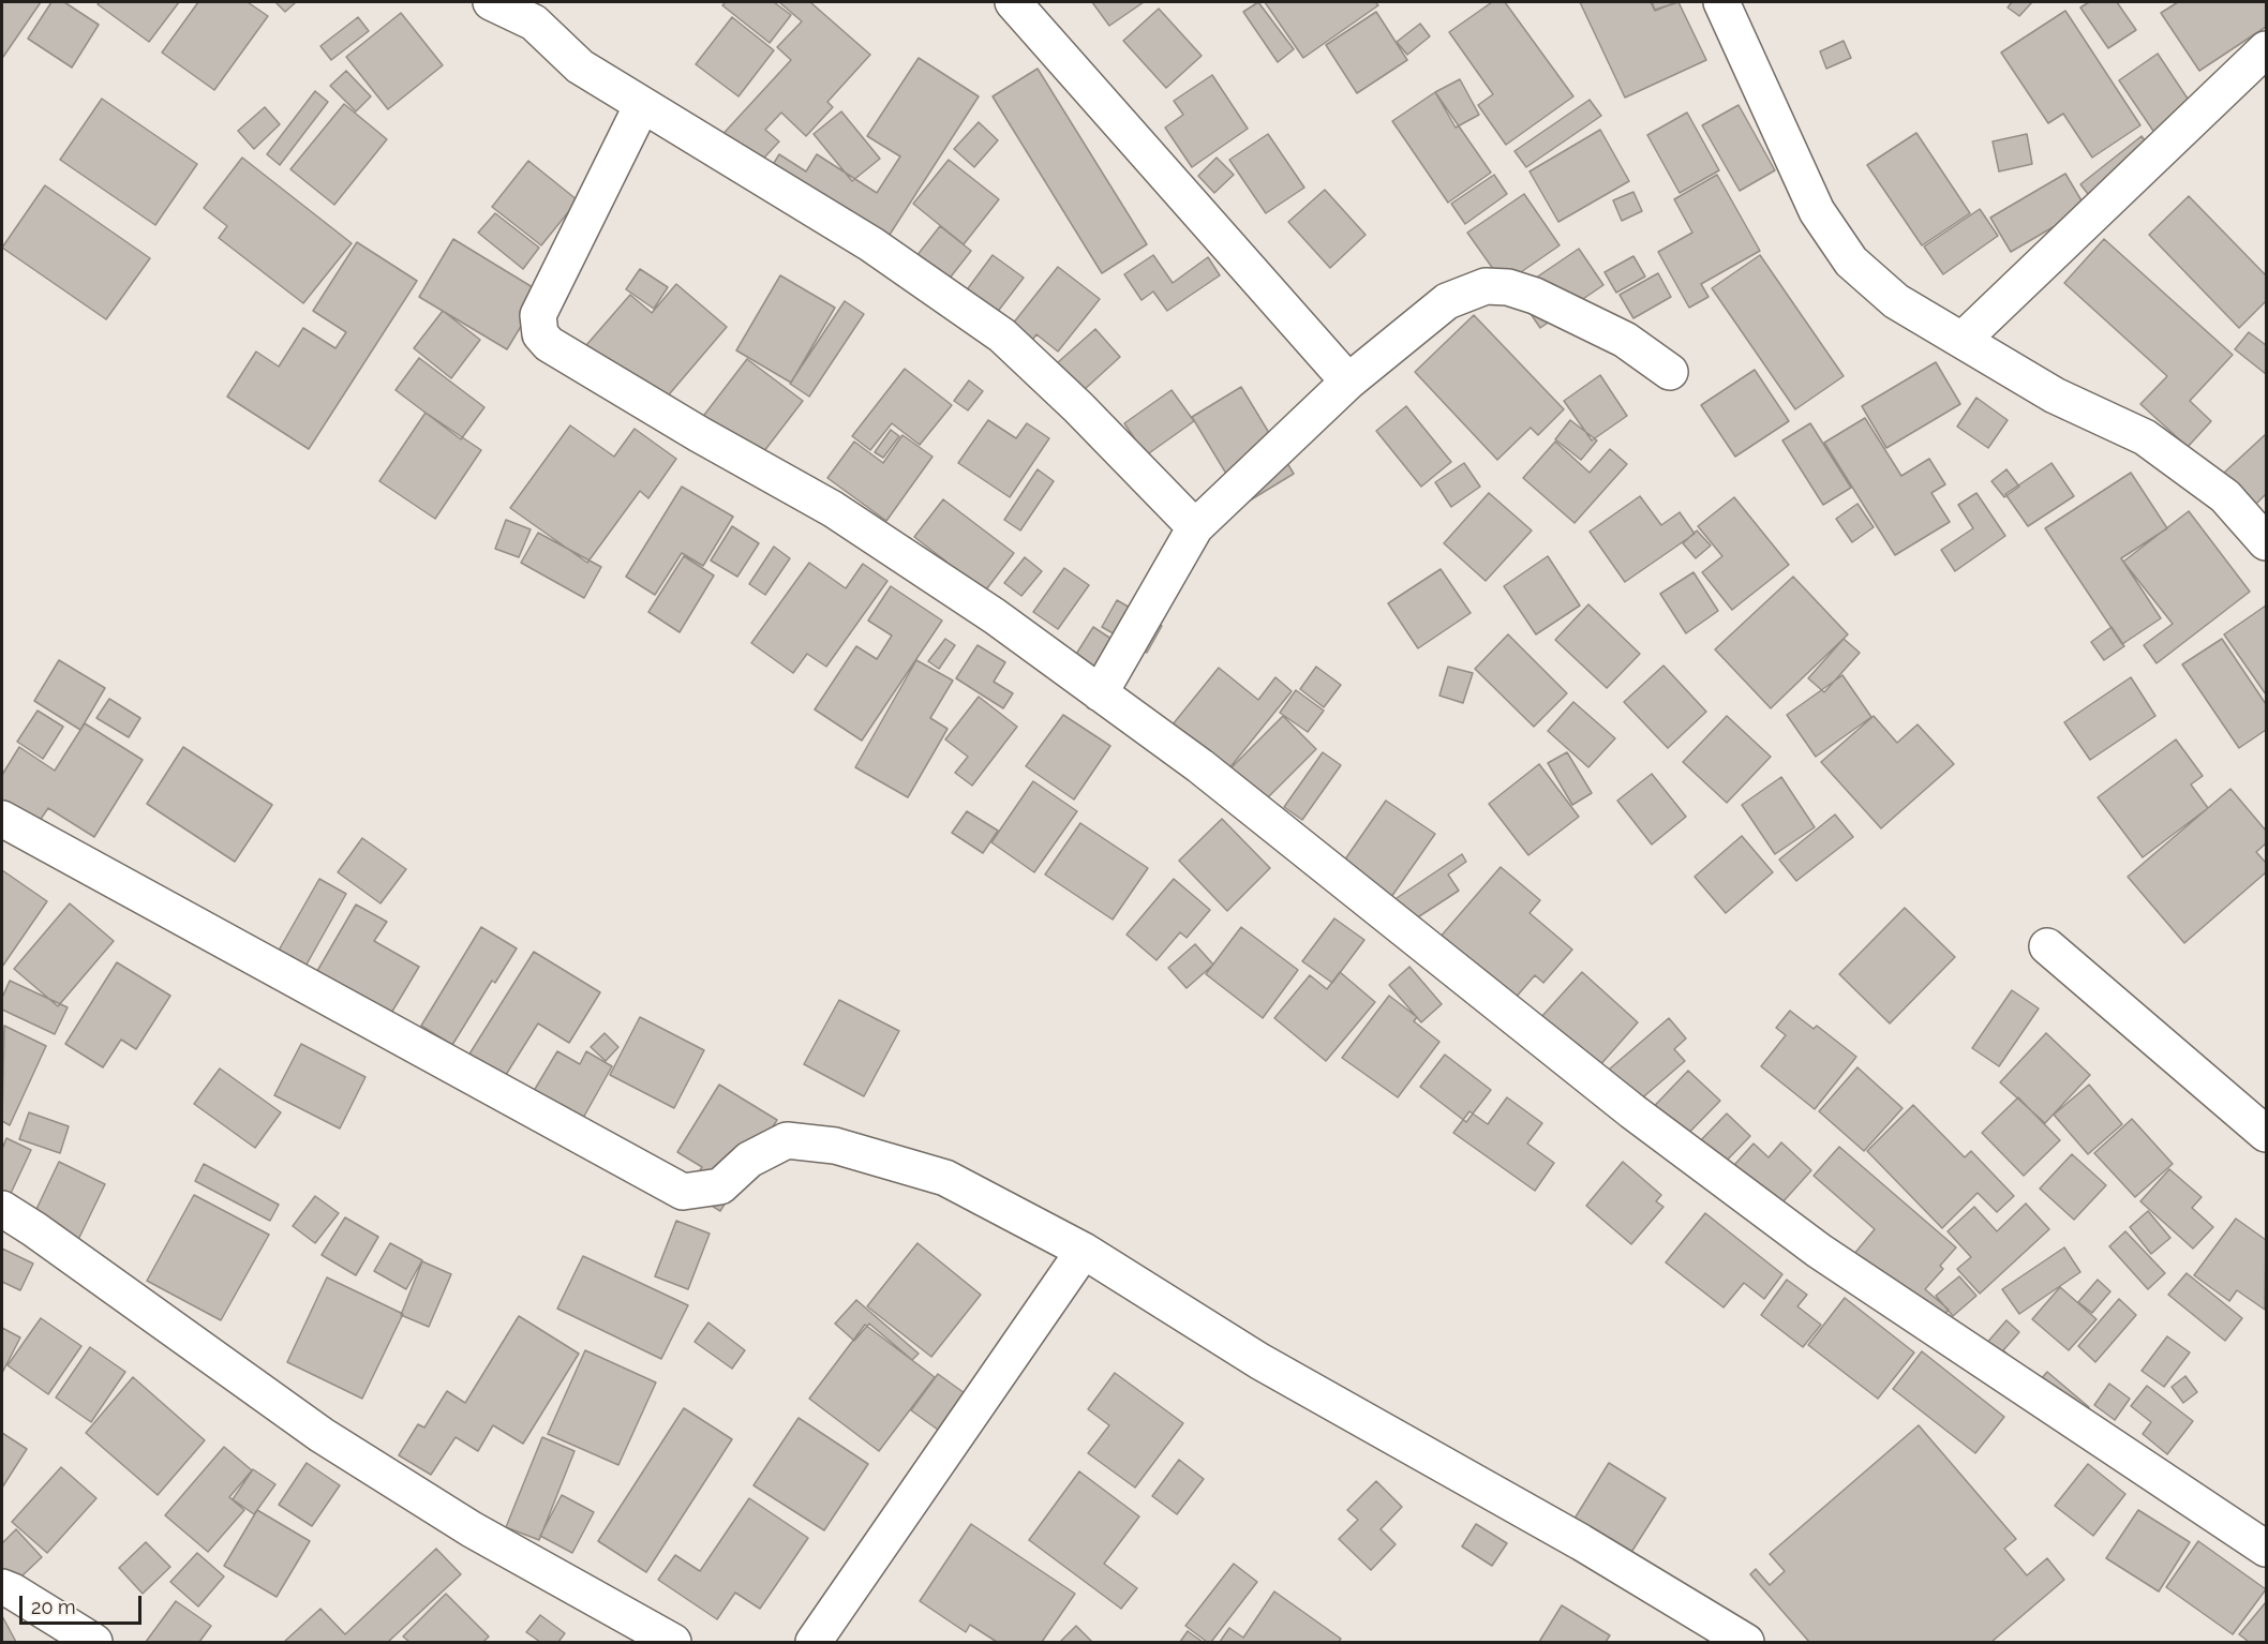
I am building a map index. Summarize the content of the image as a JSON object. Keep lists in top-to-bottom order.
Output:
{
  "scale_bar": "20 m"
}
